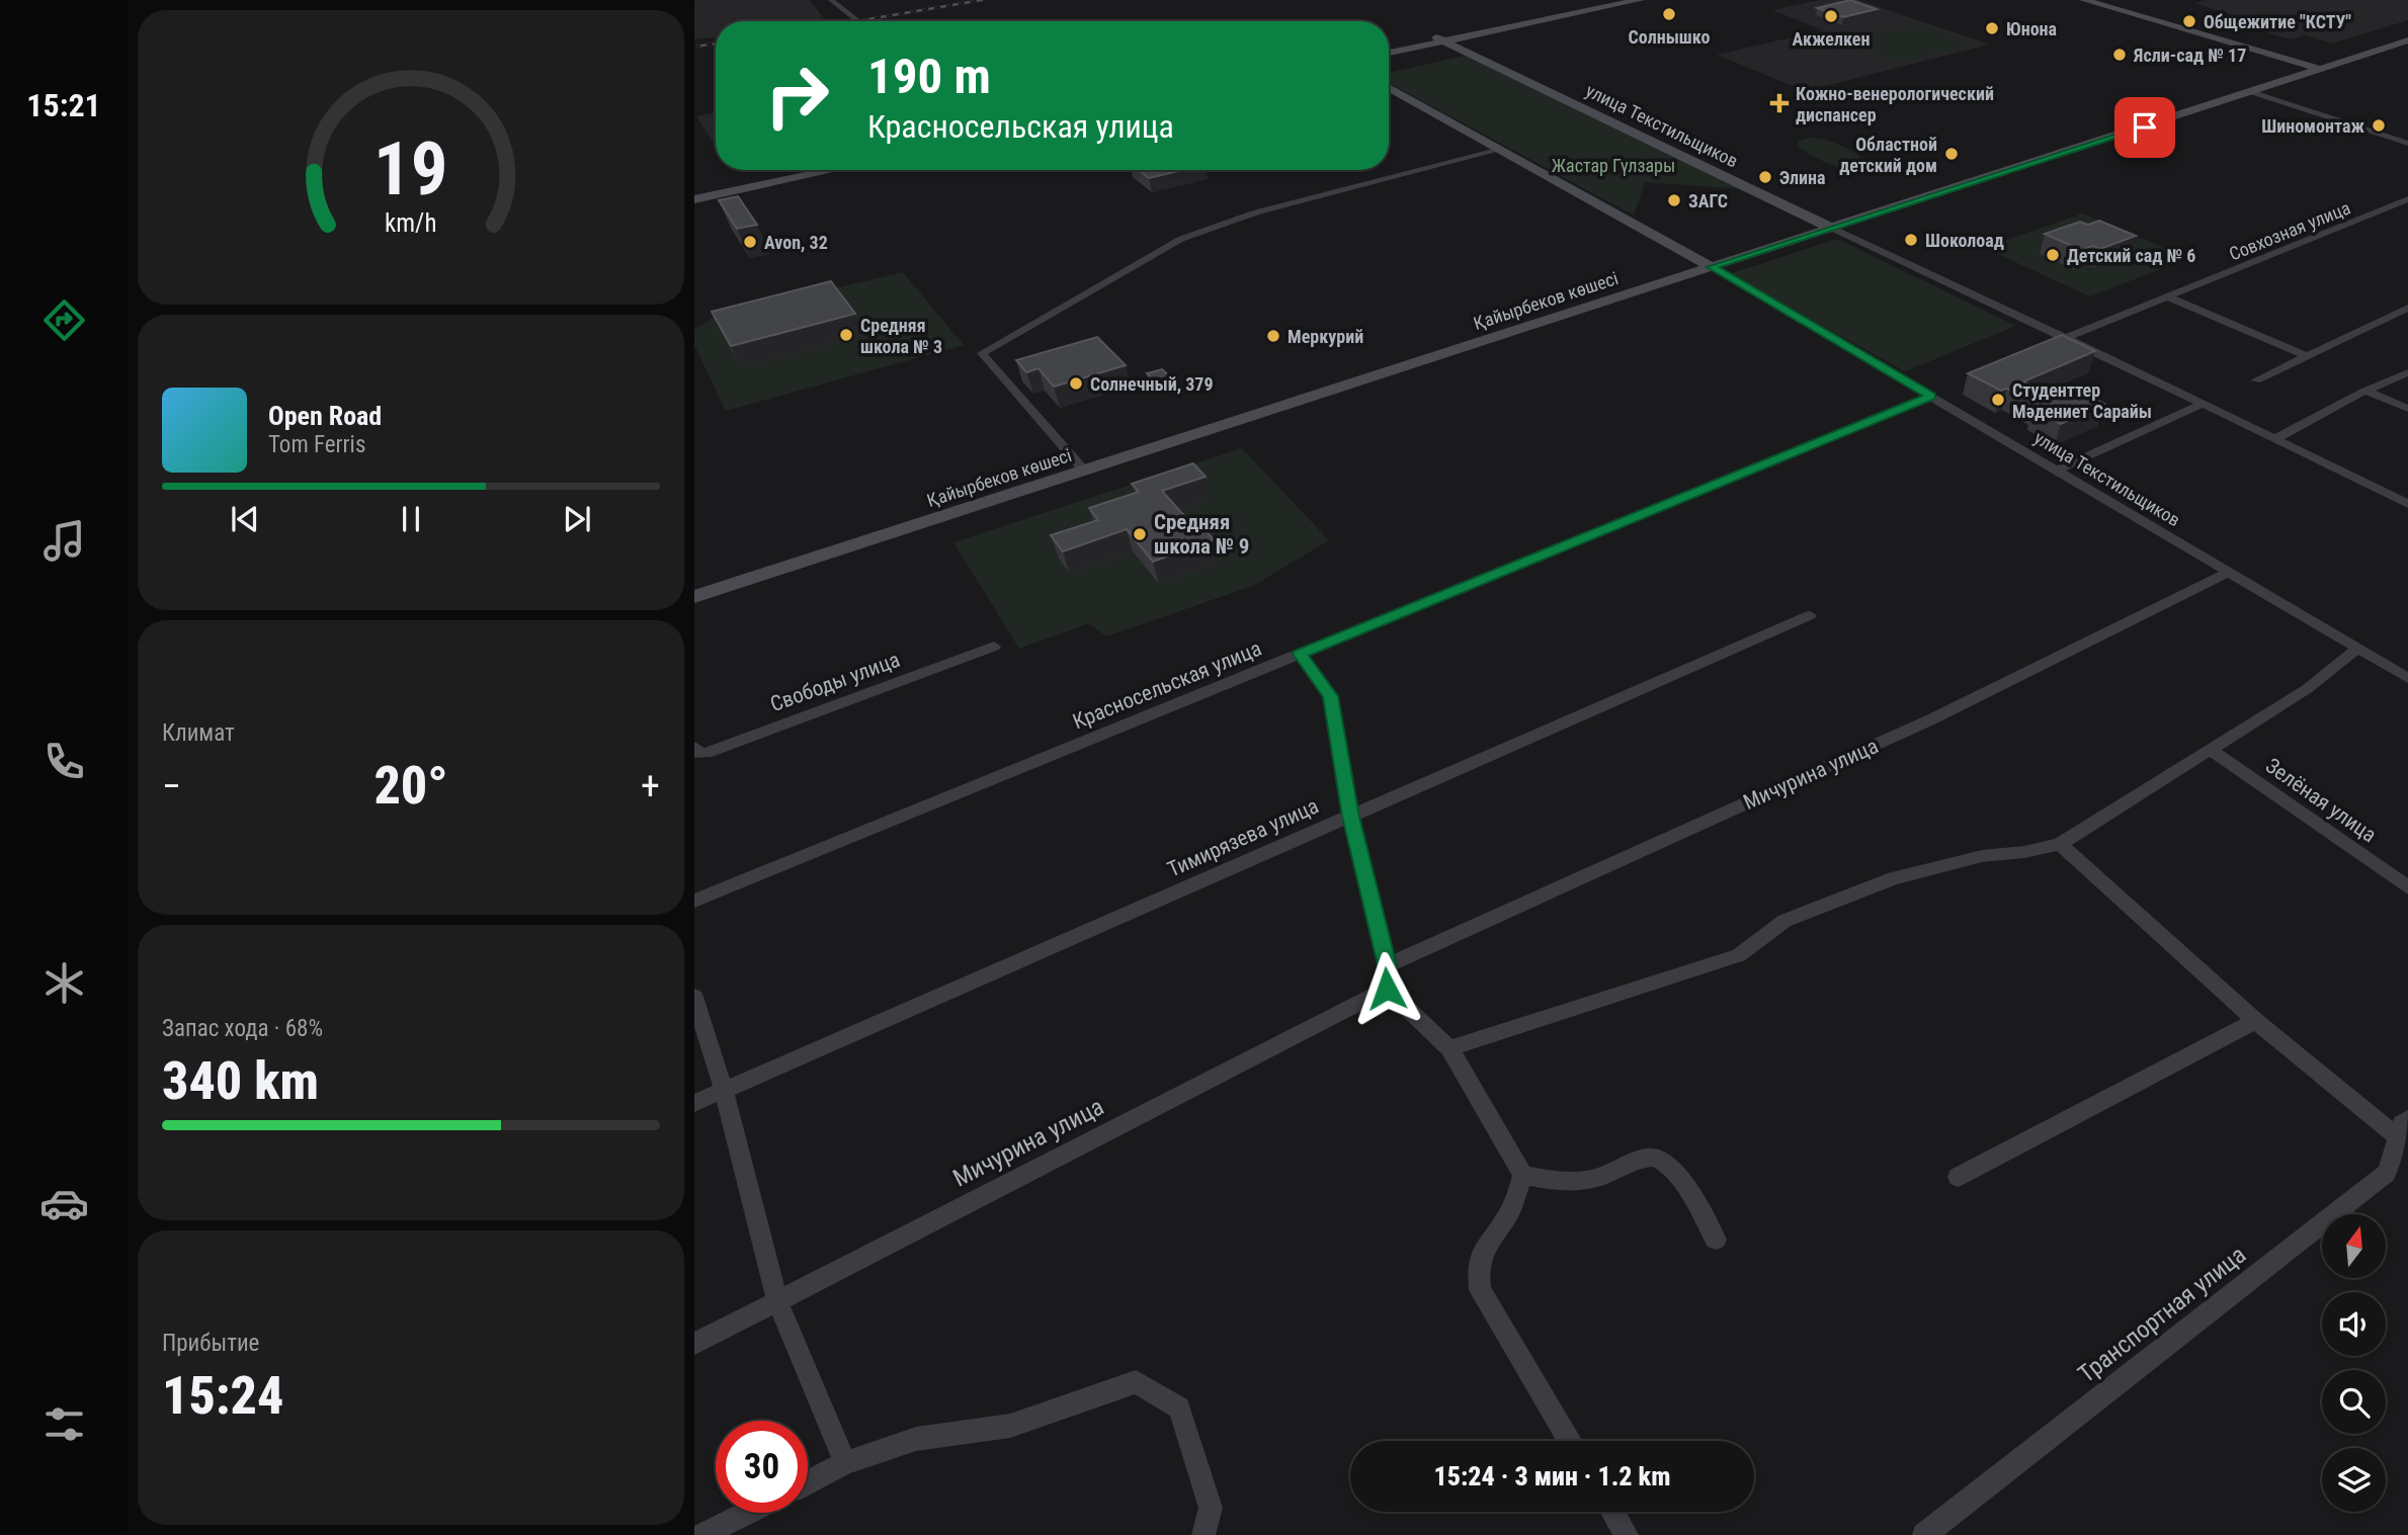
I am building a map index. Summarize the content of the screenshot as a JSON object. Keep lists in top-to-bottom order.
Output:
{
  "streets": {
    "street": [
      "улица Текстильщиков",
      "Совхозная улица",
      "Қайырбеков көшесі",
      "Свободы улица",
      "Красносельская улица",
      "Мичурина улица",
      "Зелёная улица",
      "Тимирязева улица",
      "Транспортная улица"
    ]
  },
  "crossings": [
    ["улица Текстильщиков", "Совхозная улица"],
    ["улица Текстильщиков", "Қайырбеков көшесі"],
    ["улица Текстильщиков", "Красносельская улица"],
    ["улица Текстильщиков", "Мичурина улица"]
  ],
  "parks": ["Жастар Гүлзары"],
  "places": {
    "other": [
      "Солнышко",
      "Акжелкен",
      "Общежитие \"КСТУ\"",
      "Юнона",
      "Ясли-сад № 17",
      "Шиномонтаж",
      "Областной детский дом",
      "Элина",
      "ЗАГС",
      "Шоколоад",
      "Avon, 32",
      "Детский сад № 6",
      "Средняя школа № 3",
      "Меркурий",
      "Солнечный, 379",
      "Студенттер Мәдениет Сарайы",
      "Средняя школа № 9"
    ],
    "health": ["Кожно-венерологический диспансер"]
  },
  "north": "top",
  "page": {
    "tabs": "15:21",
    "turn": ["190 m", "Красносельская улица"],
    "song": ["Open Road", "Tom Ferris"],
    "tile": [
      "Климат",
      ["Запас хода · 68%", "340 km"],
      ["Прибытие", "15:24"]
    ],
    "heat": ["−", "20°", "+"],
    "limit": "30",
    "trip": "15:24 · 3 мин · 1.2 km",
    "gauge": ["19", "km/h"]
  }
}
